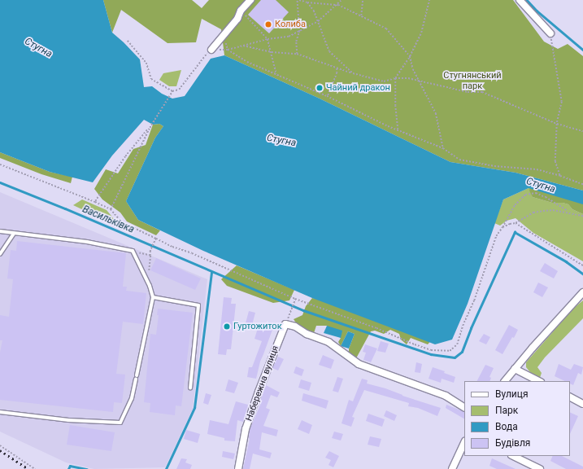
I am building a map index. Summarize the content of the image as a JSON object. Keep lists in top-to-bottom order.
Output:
{
  "streets": {
    "street": ["Набережна вулиця"]
  },
  "water": ["Стугна", "Васильківка"],
  "parks": ["Стугнянський парк"],
  "places": ["Колиба", "Чайний дракон", "Гуртожиток"],
  "legend": [
    "Вулиця",
    "Парк",
    "Вода",
    "Будівля"
  ]
}
